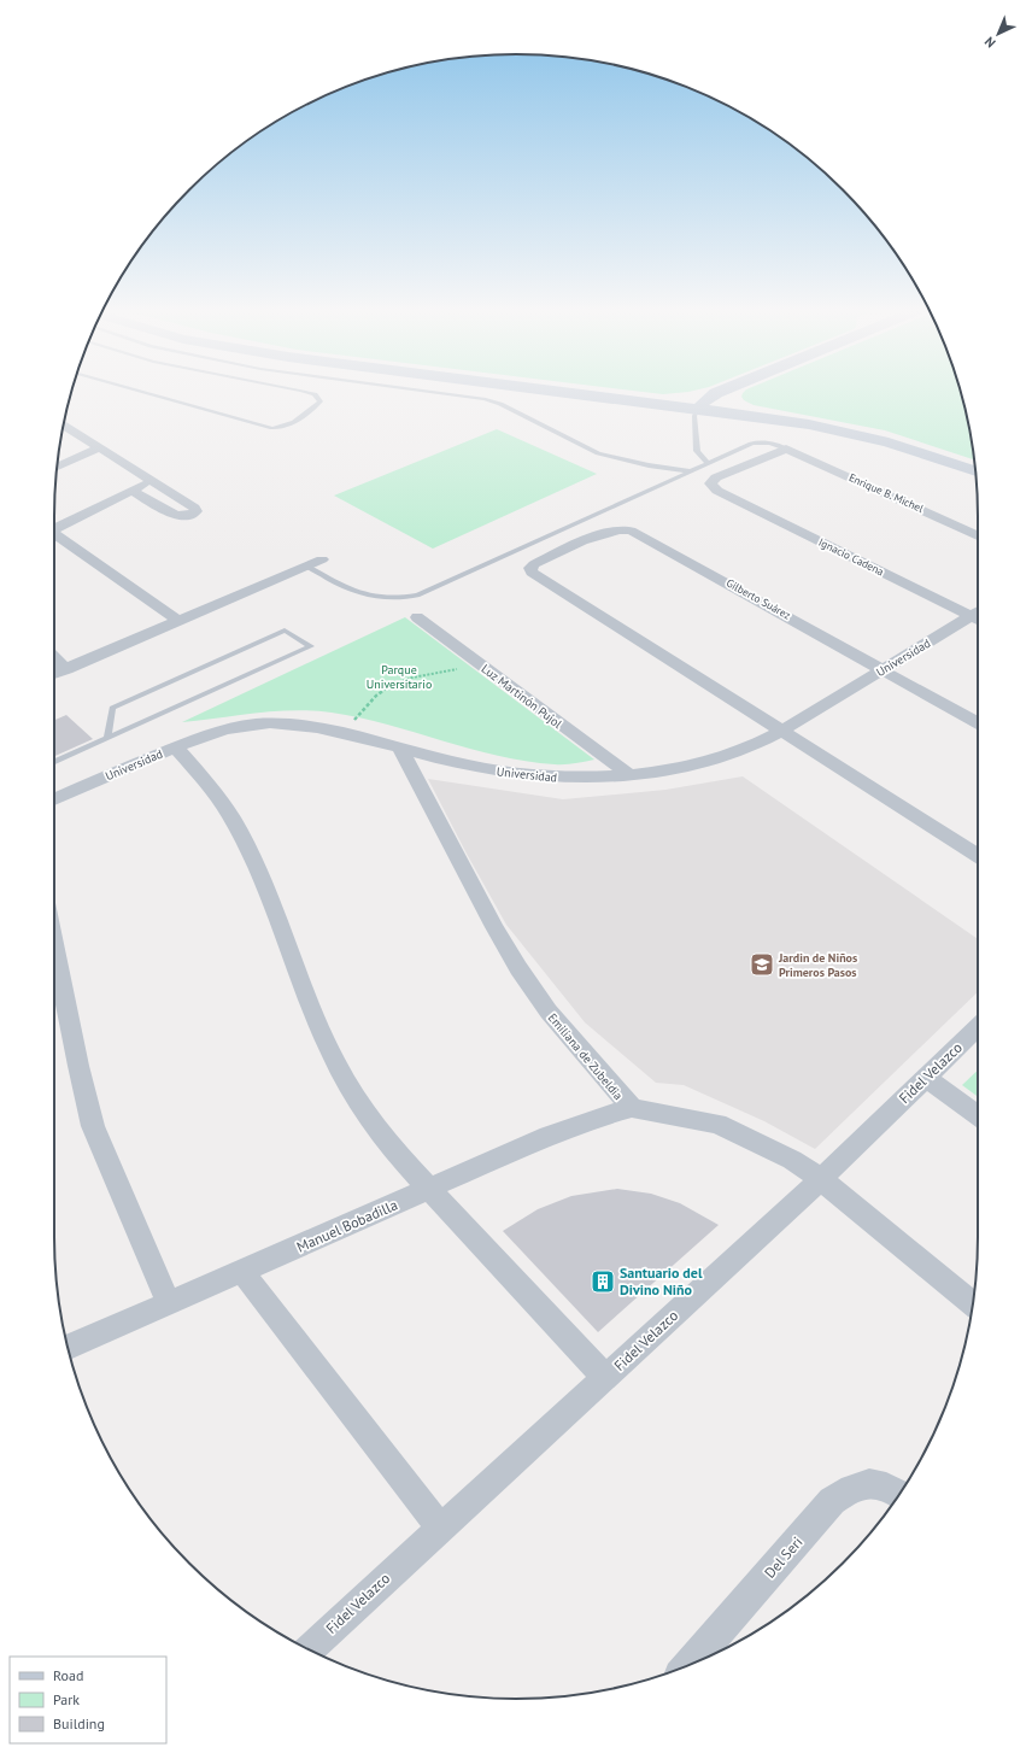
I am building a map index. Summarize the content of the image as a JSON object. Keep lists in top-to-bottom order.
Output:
{
  "streets": {
    "street": [
      "Enrique B. Michel",
      "Ignacio Cadena",
      "Gilberto Suárez",
      "Universidad",
      "Luz Martinón Pujol",
      "Emiliana de Zubeldia",
      "Fidel Velazco",
      "Manuel Bobadilla",
      "Del Seri"
    ]
  },
  "crossings": [
    ["Enrique B. Michel", "Ignacio Cadena"],
    ["Gilberto Suárez", "Universidad"],
    ["Universidad", "Luz Martinón Pujol"],
    ["Universidad", "Emiliana de Zubeldia"],
    ["Emiliana de Zubeldia", "Fidel Velazco"],
    ["Emiliana de Zubeldia", "Manuel Bobadilla"]
  ],
  "parks": ["Parque Universitario"],
  "places": {
    "school or university": ["Jardin de Niños Primeros Pasos"],
    "building": ["Santuario del Divino Niño"]
  },
  "legend": ["Road", "Park", "Building"],
  "north": "bottom left"
}
